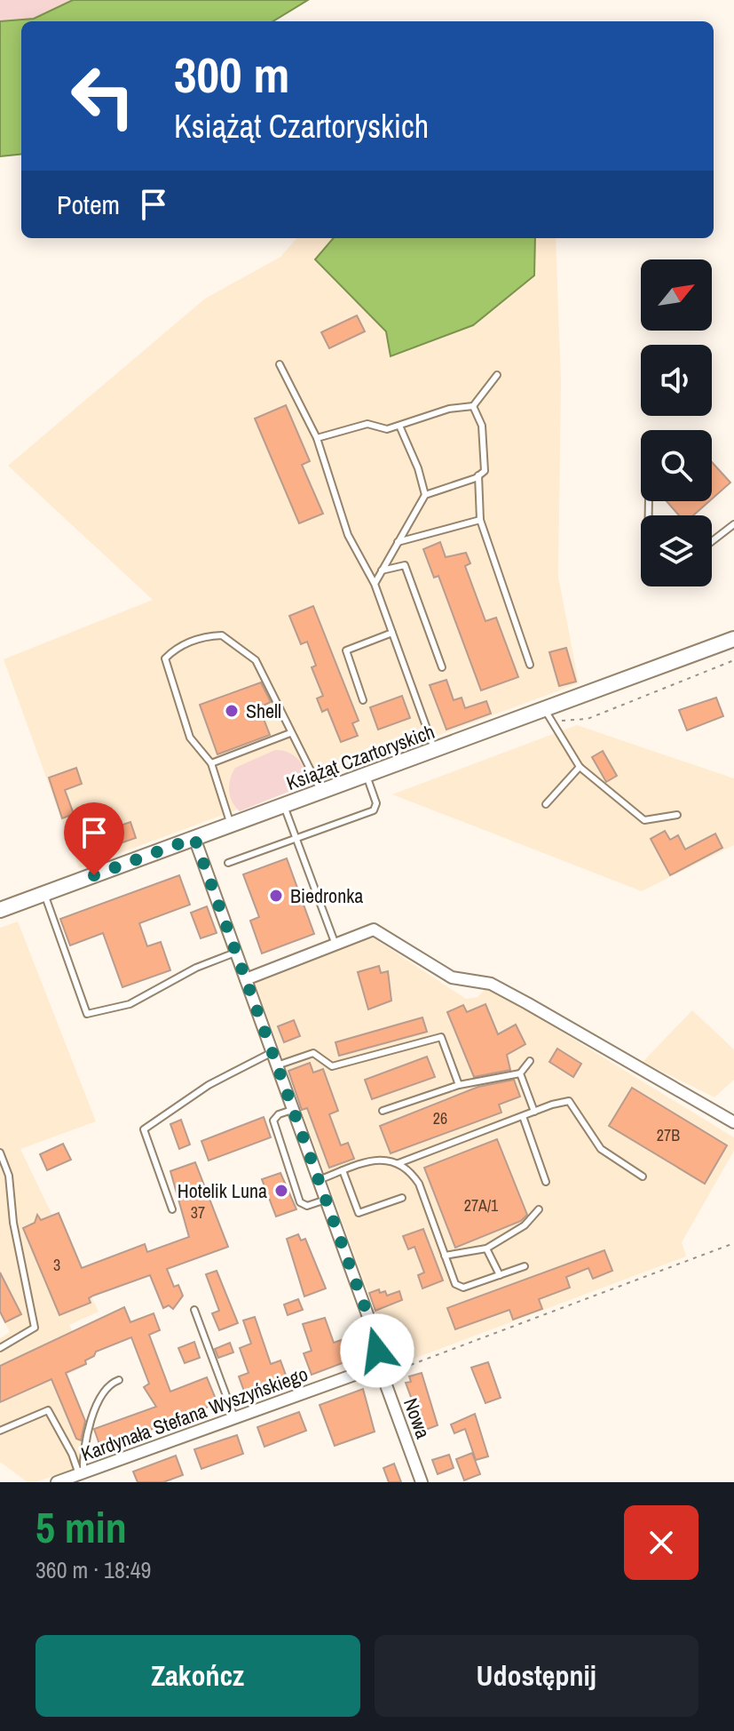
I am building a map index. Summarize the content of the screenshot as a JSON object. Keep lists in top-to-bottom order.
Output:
{
  "streets": {
    "main road": ["Książąt Czartoryskich"],
    "street": ["Kardynała Stefana Wyszyńskiego", "Nowa"]
  },
  "crossings": [
    ["Kardynała Stefana Wyszyńskiego", "Nowa"]
  ],
  "places": ["Shell", "Biedronka", "Hotelik Luna"],
  "house_numbers": [
    "26",
    "27B",
    "27A/1",
    "37",
    "3"
  ],
  "north": "top right",
  "page": {
    "turn": ["300 m", "Książąt Czartoryskich"],
    "then": "Potem",
    "heading": ["5 min", "360 m · 18:49"],
    "buttons": ["Zakończ", "Udostępnij"]
  }
}
